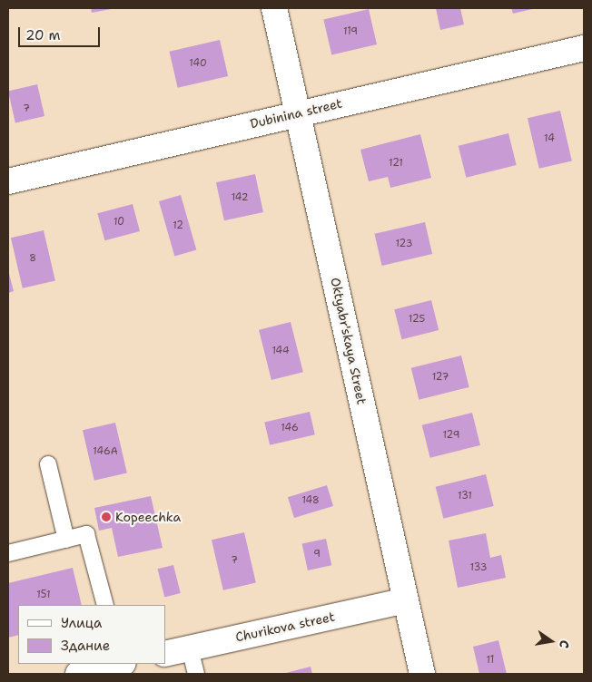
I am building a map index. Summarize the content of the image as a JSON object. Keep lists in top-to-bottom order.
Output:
{
  "streets": {
    "street": ["Dubinina street", "Oktyabr'skaya Street", "Churikova street"]
  },
  "crossings": [
    ["Dubinina street", "Oktyabr'skaya Street"],
    ["Oktyabr'skaya Street", "Churikova street"]
  ],
  "places": ["Kopeechka"],
  "house_numbers": [
    "119",
    "140",
    "7",
    "14",
    "121",
    "142",
    "10",
    "12",
    "123",
    "8",
    "125",
    "144",
    "127",
    "146",
    "129",
    "146А",
    "131",
    "148",
    "9",
    "7",
    "133",
    "151",
    "11"
  ],
  "legend": ["Улица", "Здание"],
  "scale_bar": "20 m",
  "north": "right"
}
